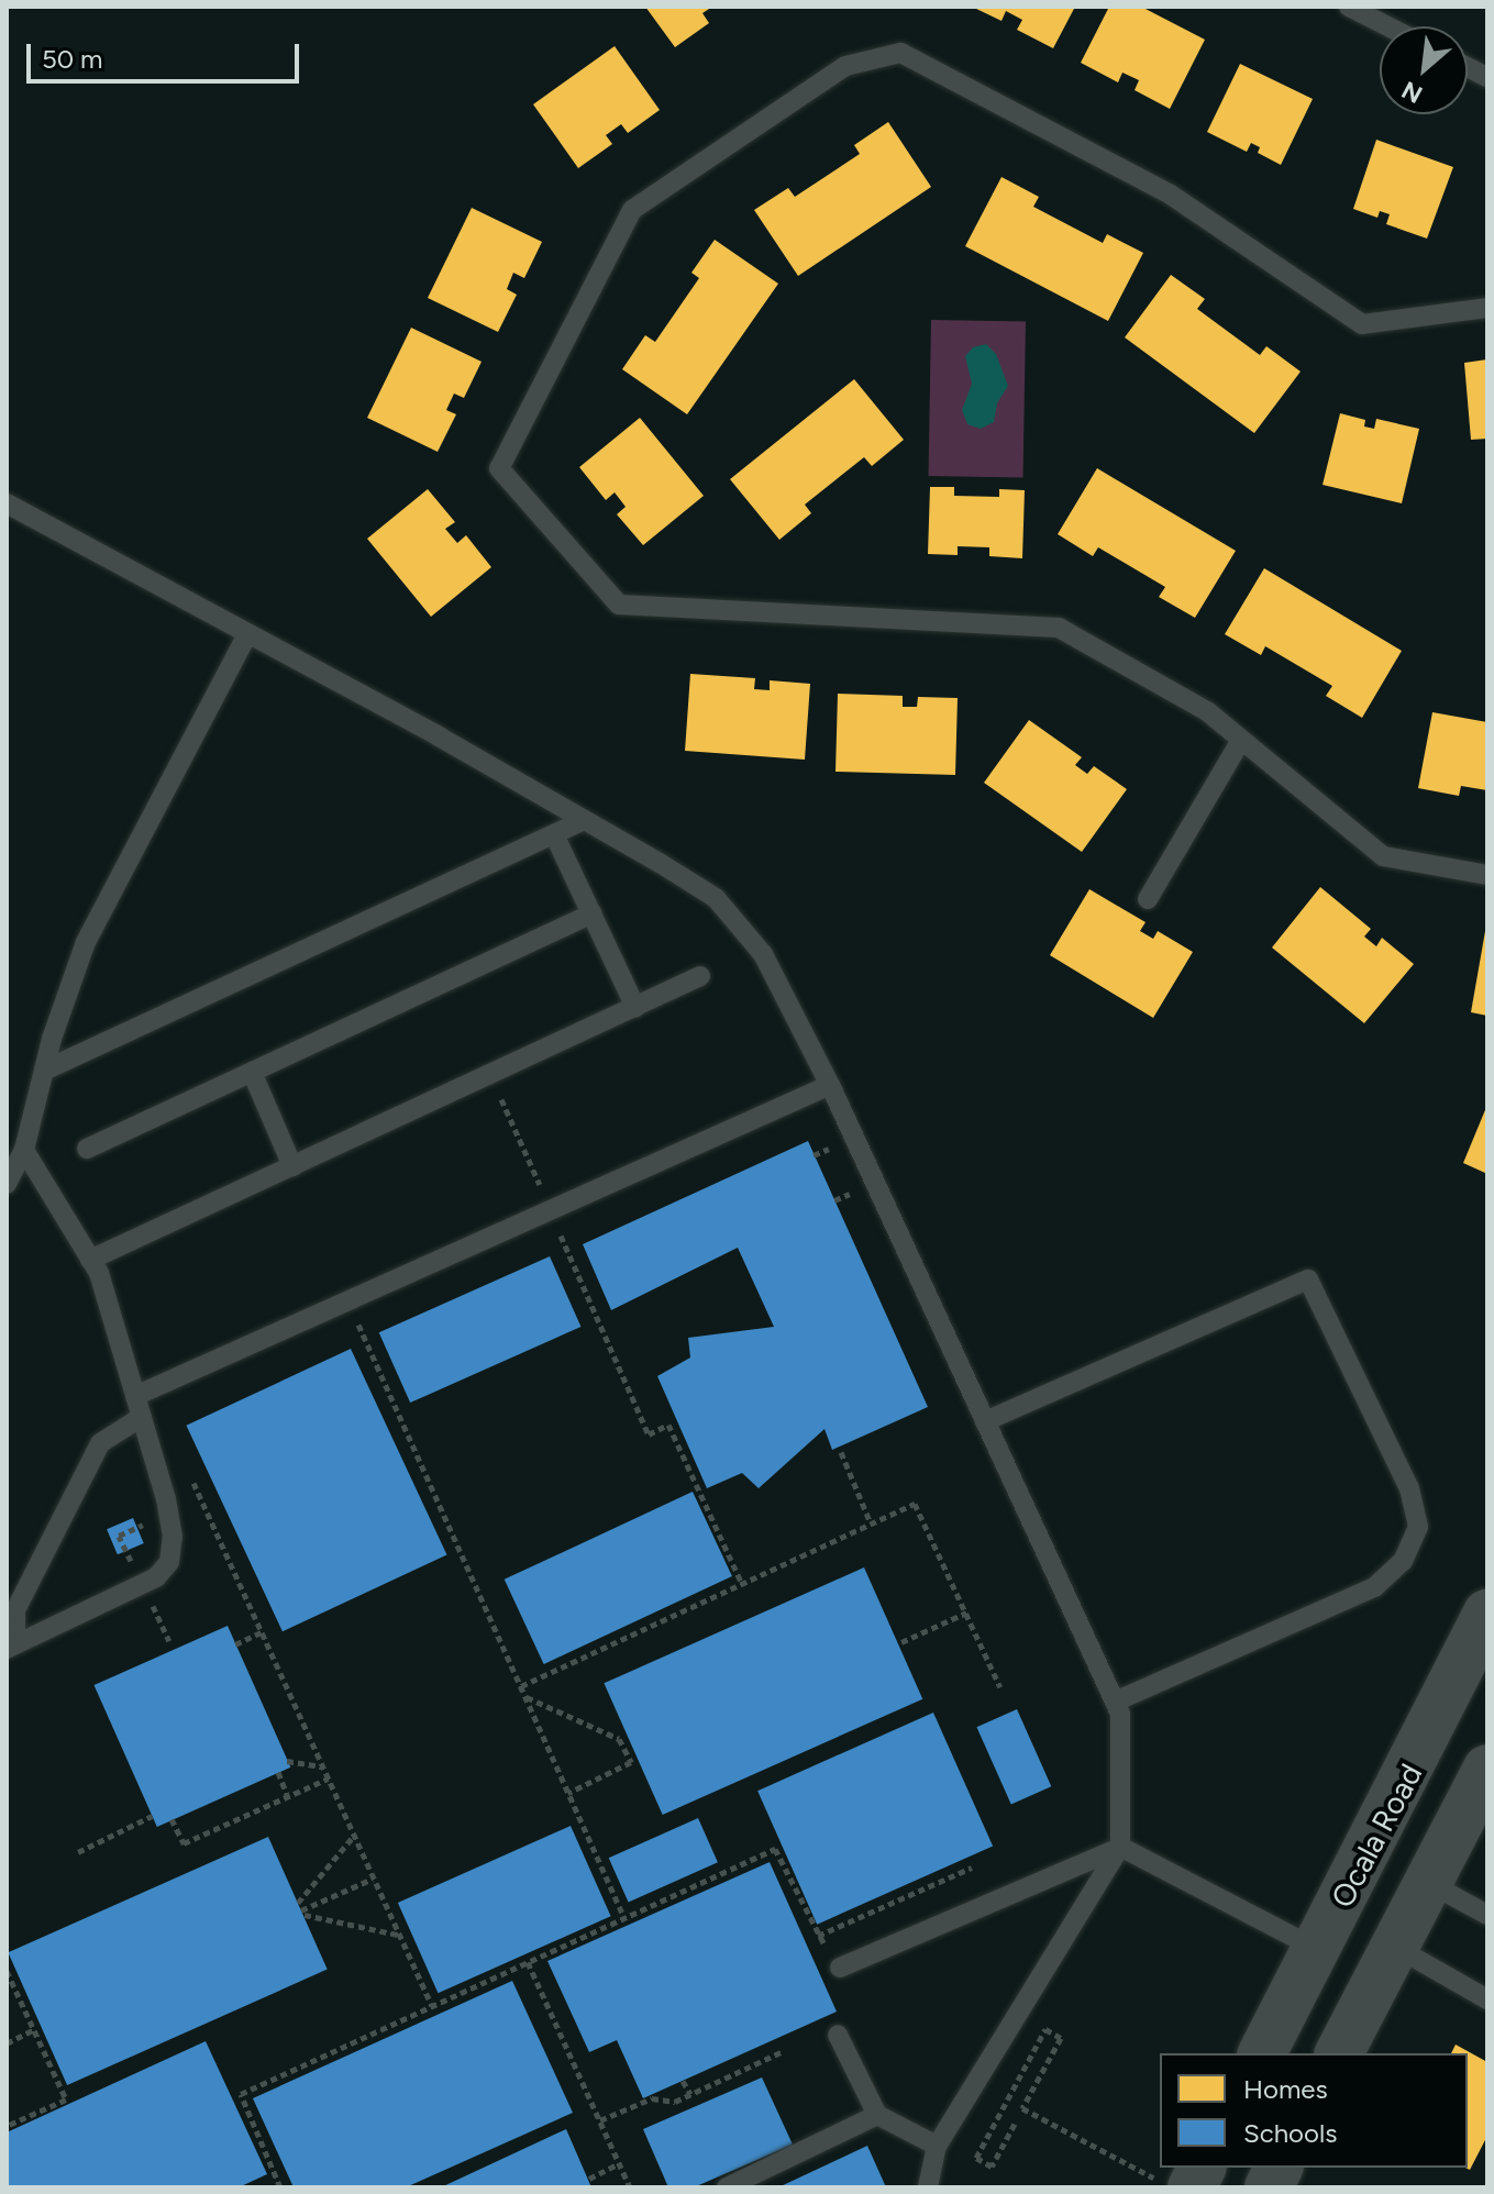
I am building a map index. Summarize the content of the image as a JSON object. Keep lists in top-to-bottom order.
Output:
{
  "streets": {
    "main road": ["Ocala Road"]
  },
  "legend": ["Homes", "Schools"],
  "scale_bar": "50 m",
  "north": "bottom left"
}
